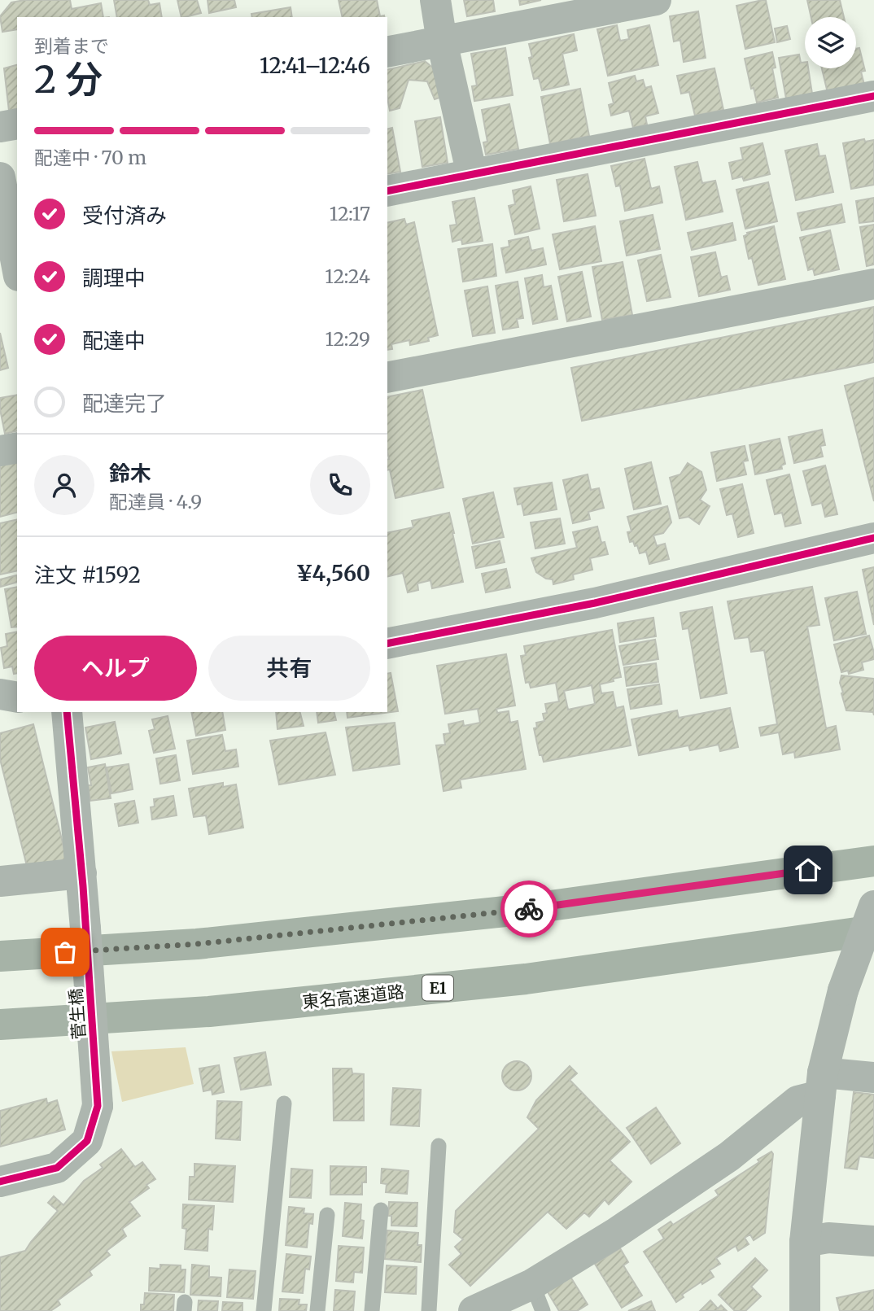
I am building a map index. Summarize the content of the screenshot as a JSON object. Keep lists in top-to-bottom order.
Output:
{
  "streets": {
    "highway": ["E1", "東名高速道路"],
    "street": ["菅生橋"]
  },
  "page": {
    "heading": ["2 分", "到着まで", "12:41–12:46"],
    "panel": [
      "鈴木",
      "配達員 · 4.9",
      "注文 #1592",
      "¥4,560"
    ],
    "bar": "配達中 · 70 m",
    "list": [
      ["受付済み", "12:17"],
      ["調理中", "12:24"],
      ["配達中", "12:29"],
      "配達完了"
    ],
    "buttons": ["ヘルプ", "共有"]
  }
}
